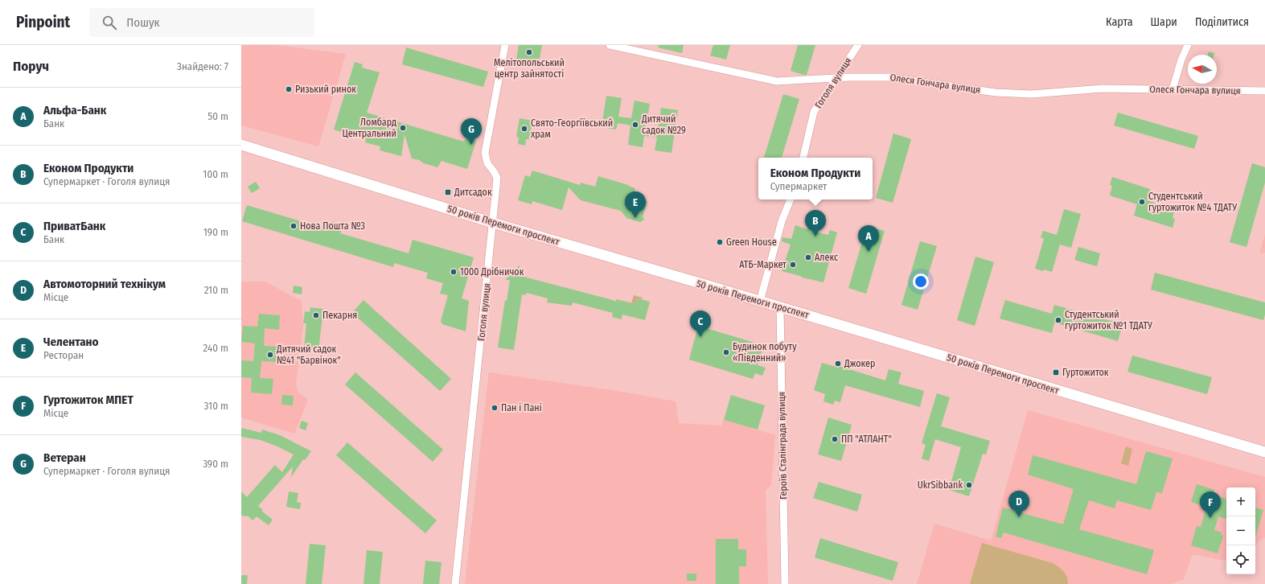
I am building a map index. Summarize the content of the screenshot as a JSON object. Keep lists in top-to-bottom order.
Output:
{
  "streets": {
    "main road": ["50 років Перемоги проспект"],
    "street": ["Гоголя вулиця", "Олеся Гончара вулиця", "Героїв Сталінграда вулиця"]
  },
  "crossings": [
    ["Гоголя вулиця", "Олеся Гончара вулиця"],
    ["Гоголя вулиця", "50 років Перемоги проспект"],
    ["50 років Перемоги проспект", "Героїв Сталінграда вулиця"]
  ],
  "places": {
    "other": [
      "Мелітопольський центр зайнятості",
      "Ризький ринок",
      "Дитячий садок №29",
      "Ломбард Центральний",
      "Свято-Георгіївський храм",
      "Студентський гуртожиток №4 ТДАТУ",
      "Нова Пошта №3",
      "Green House",
      "Алекс",
      "АТБ-Маркет",
      "1000 Дрібничок",
      "Пекарня",
      "Студентський гуртожиток №1 ТДАТУ",
      "Будинок побуту «Південний»",
      "Дитячий садок №41 \"Барвінок\"",
      "Джокер",
      "Пан і Пані",
      "ПП \"АТЛАНТ\"",
      "UkrSibbank"
    ],
    "transit": ["Дитсадок", "Гуртожиток"]
  },
  "north": "left",
  "page": {
    "header": "Pinpoint",
    "search": "Пошук",
    "nav": ["Карта", "Шари", "Поділитися"],
    "heading": ["Поруч", "Знайдено: 7"],
    "list": [
      {
        "mark": "A",
        "name": "Альфа-Банк",
        "note": "Банк",
        "value": "50 m"
      },
      {
        "mark": "B",
        "name": "Економ Продукти",
        "note": "Супермаркет · Гоголя вулиця",
        "value": "100 m"
      },
      {
        "mark": "C",
        "name": "ПриватБанк",
        "note": "Банк",
        "value": "190 m"
      },
      {
        "mark": "D",
        "name": "Автомоторний технікум",
        "note": "Місце",
        "value": "210 m"
      },
      {
        "mark": "E",
        "name": "Челентано",
        "note": "Ресторан",
        "value": "240 m"
      },
      {
        "mark": "F",
        "name": "Гуртожиток МПЕТ",
        "note": "Місце",
        "value": "310 m"
      },
      {
        "mark": "G",
        "name": "Ветеран",
        "note": "Супермаркет · Гоголя вулиця",
        "value": "390 m"
      }
    ],
    "pins": [
      "G",
      "E",
      "B",
      "A",
      "C",
      "D",
      "F"
    ],
    "popup": ["Економ Продукти", "Супермаркет"],
    "map_buttons": ["+", "−"]
  }
}
